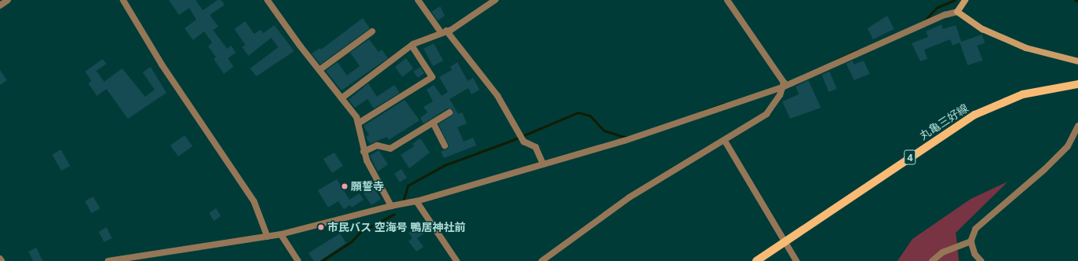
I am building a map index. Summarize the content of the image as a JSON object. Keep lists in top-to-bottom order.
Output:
{
  "streets": {
    "main road": ["丸亀三好線", "4"]
  },
  "places": ["願誓寺", "市民バス 空海号 鴨居神社前"]
}
